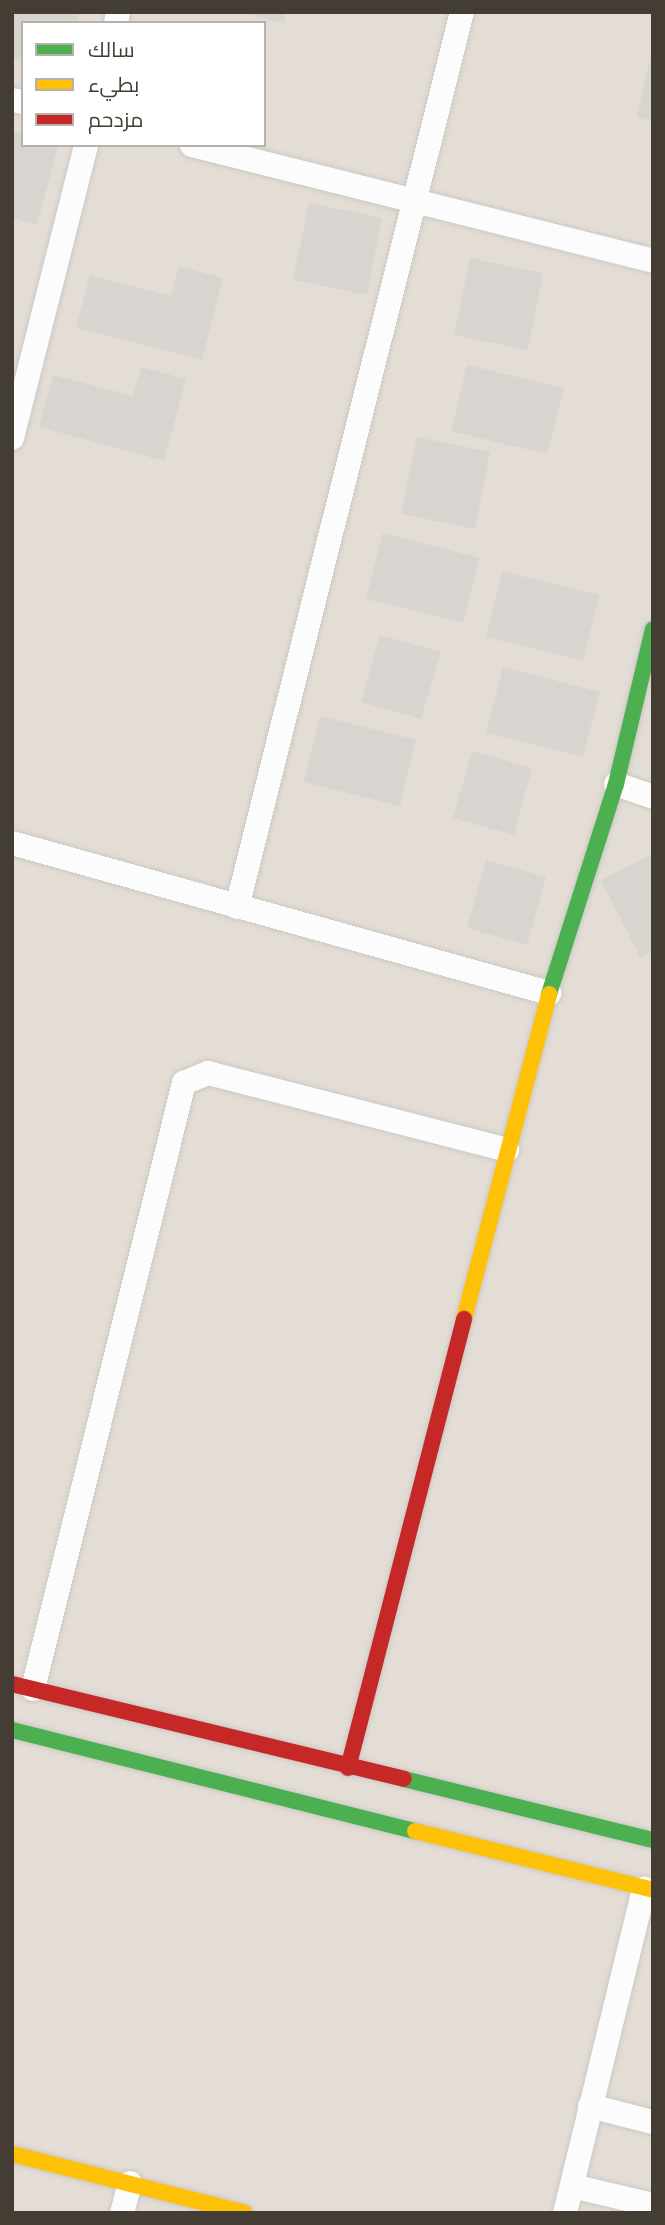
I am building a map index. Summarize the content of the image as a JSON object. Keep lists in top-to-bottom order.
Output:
{
  "legend": ["سالك", "بطيء", "مزدحم"]
}
